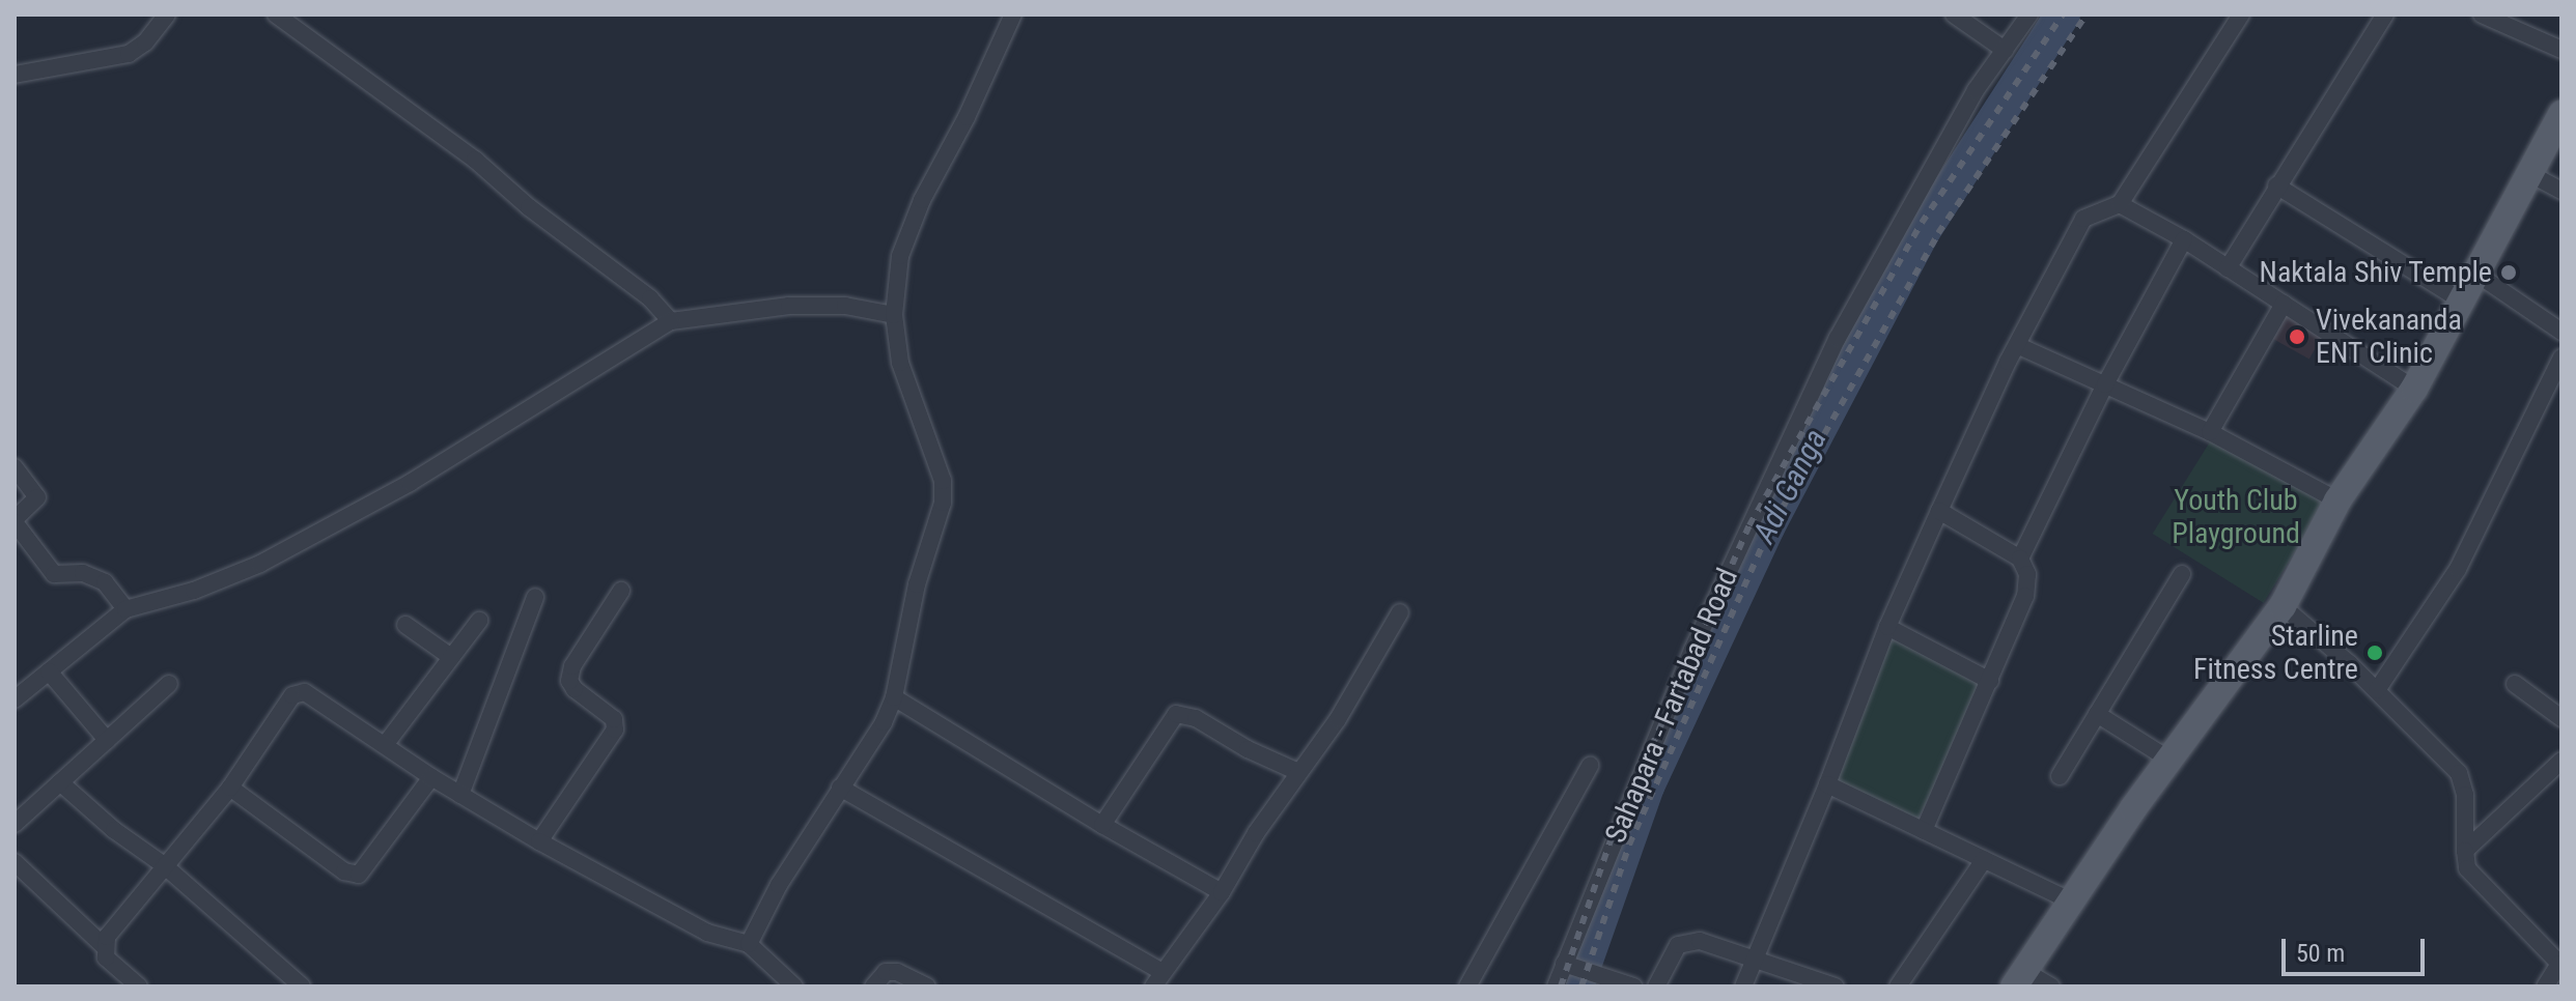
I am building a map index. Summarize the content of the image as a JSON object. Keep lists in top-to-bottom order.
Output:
{
  "streets": {
    "street": ["Sahapara - Fartabad Road"]
  },
  "water": ["Adi Ganga"],
  "parks": ["Youth Club Playground"],
  "places": ["Naktala Shiv Temple", "Vivekananda ENT Clinic", "Starline Fitness Centre"],
  "scale_bar": "50 m"
}
